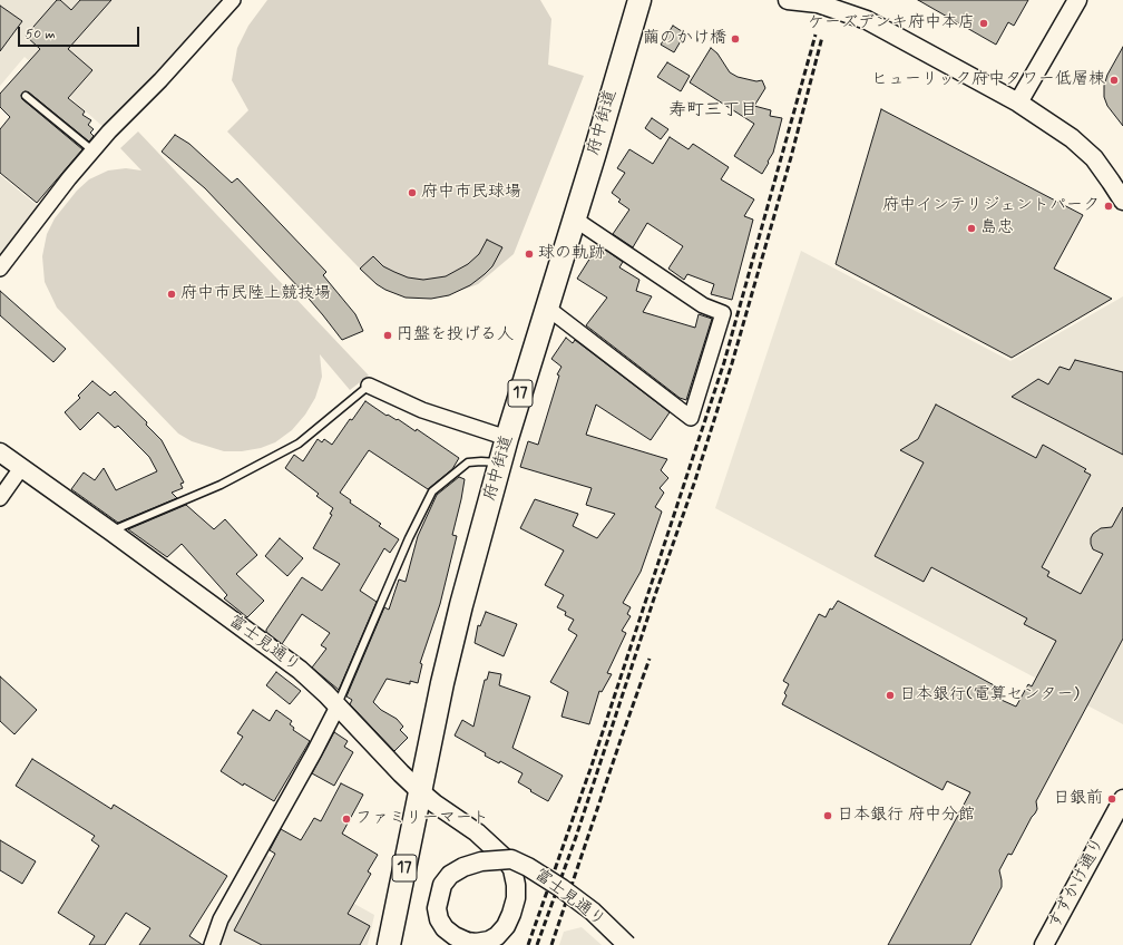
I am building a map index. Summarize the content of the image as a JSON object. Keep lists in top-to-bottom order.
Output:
{
  "streets": {
    "main road": ["府中街道", "17"],
    "street": ["富士見通り", "すずかけ通り"]
  },
  "crossings": [
    ["府中街道", "富士見通り"]
  ],
  "districts": ["寿町三丁目"],
  "places": [
    "ケーズデンキ府中本店",
    "繭のかけ橋",
    "ヒューリック府中タワー低層棟",
    "府中市民球場",
    "府中インテリジェントパーク",
    "島忠",
    "球の軌跡",
    "府中市民陸上競技場",
    "円盤を投げる人",
    "日本銀行(電算センター)",
    "日銀前",
    "日本銀行 府中分館",
    "ファミリーマート"
  ],
  "scale_bar": "50 m"
}
